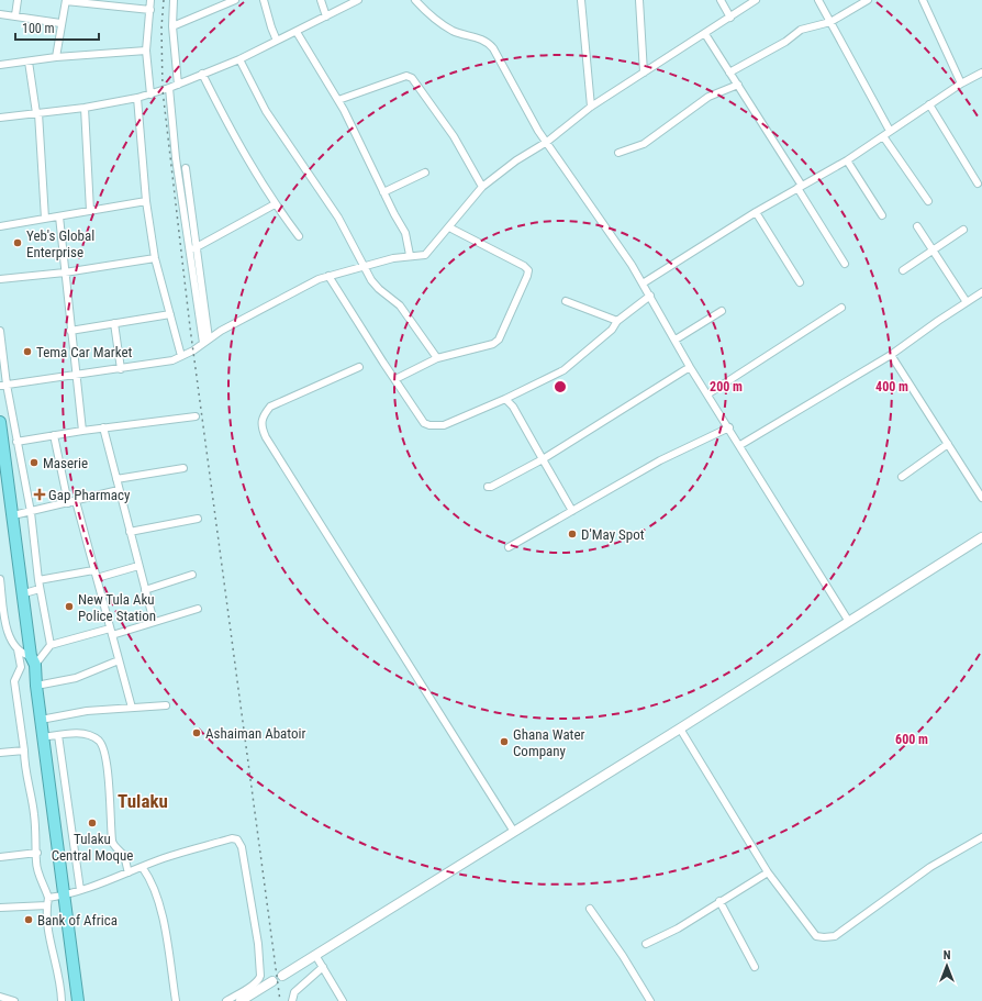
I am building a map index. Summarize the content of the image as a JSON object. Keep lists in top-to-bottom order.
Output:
{
  "districts": ["Tulaku"],
  "places": {
    "other": [
      "Yeb's Global Enterprise",
      "Tema Car Market",
      "Maserie",
      "D'May Spot",
      "New Tula Aku Police Station",
      "Ashaiman Abatoir",
      "Ghana Water Company",
      "Tulaku Central Moque",
      "Bank of Africa"
    ],
    "health": ["Gap Pharmacy"]
  },
  "scale_bar": "100 m",
  "north": "top",
  "rings": ["200 m", "400 m", "600 m"]
}
